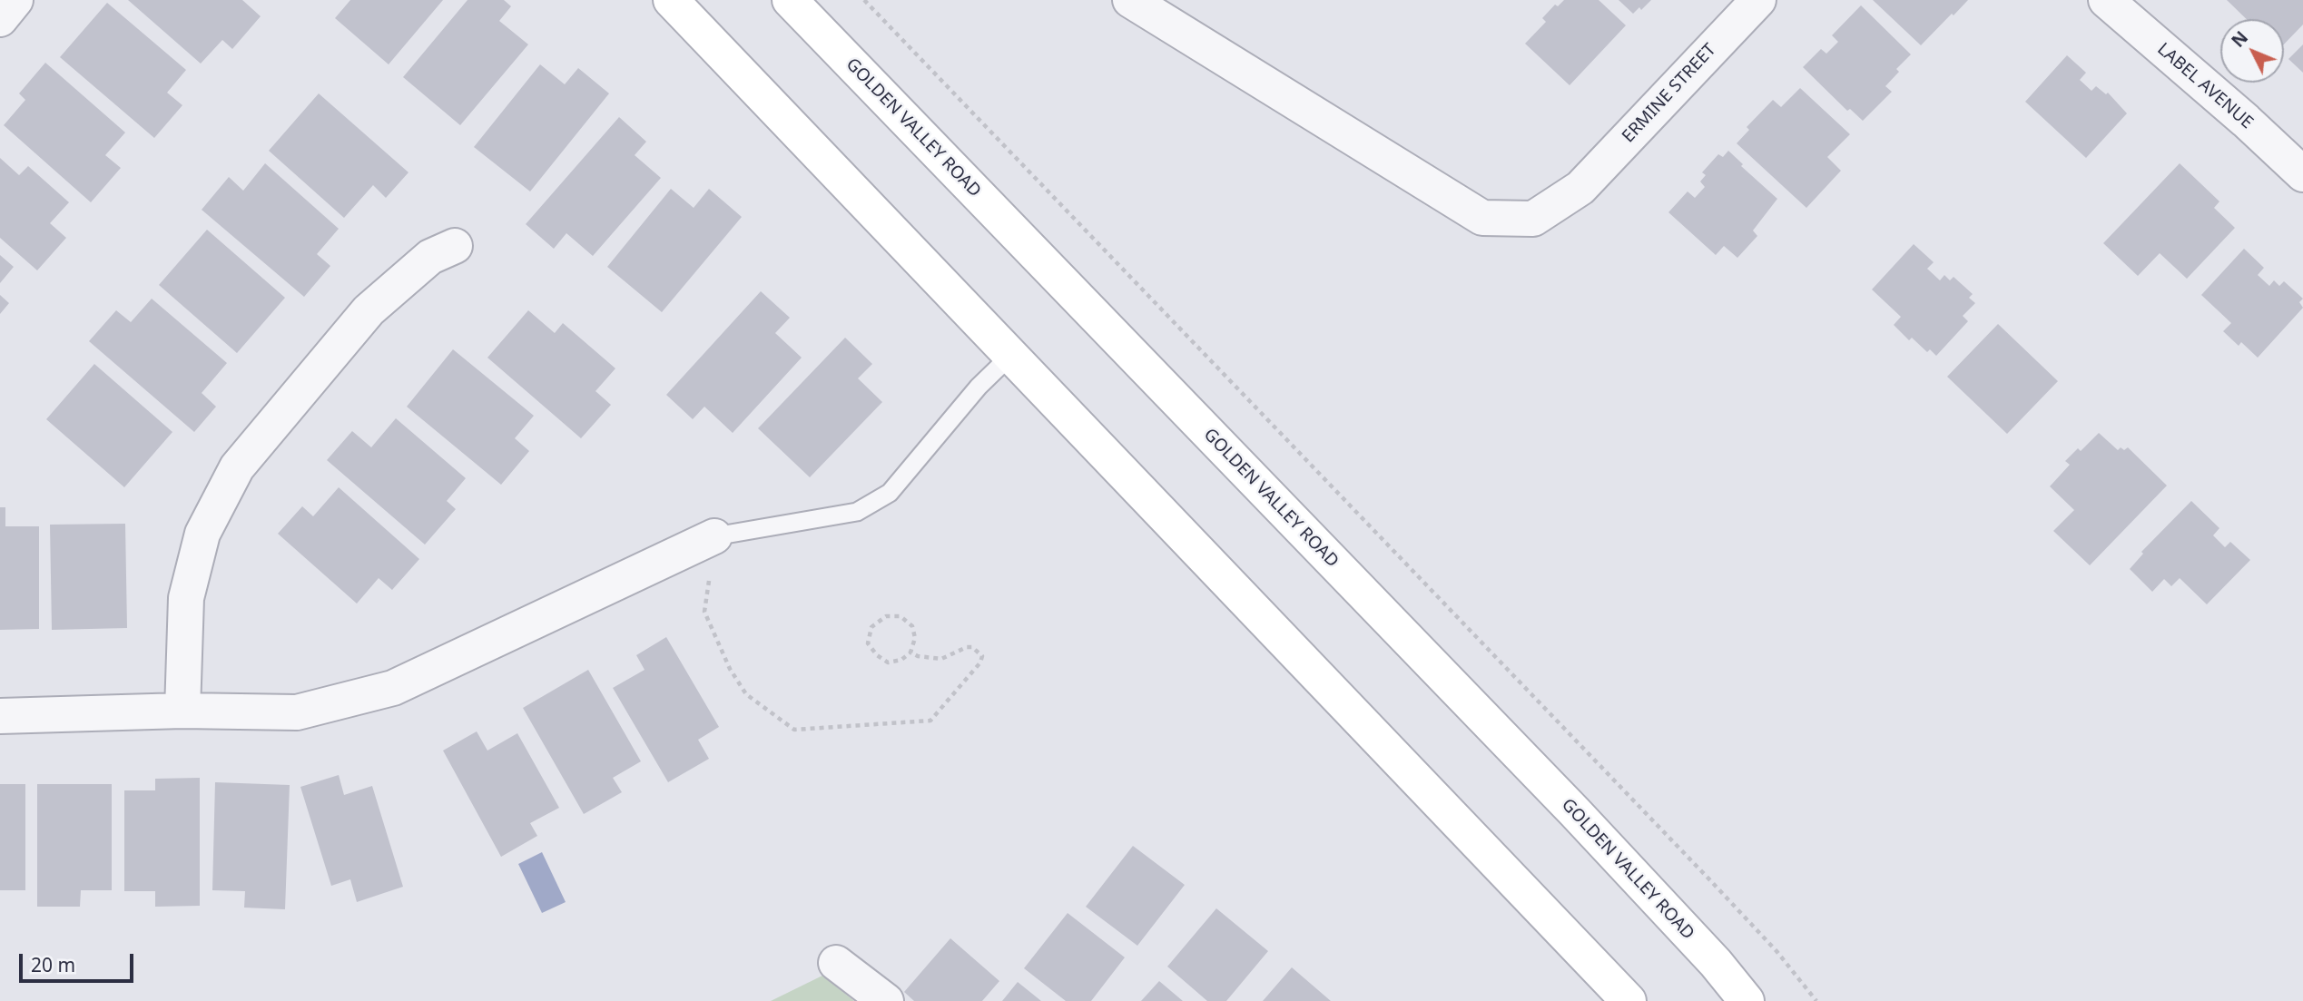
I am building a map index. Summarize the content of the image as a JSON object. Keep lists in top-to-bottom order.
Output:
{
  "streets": {
    "main road": ["GOLDEN VALLEY ROAD"],
    "street": ["LABEL AVENUE", "ERMINE STREET"]
  },
  "scale_bar": "20 m",
  "north": "top left"
}
